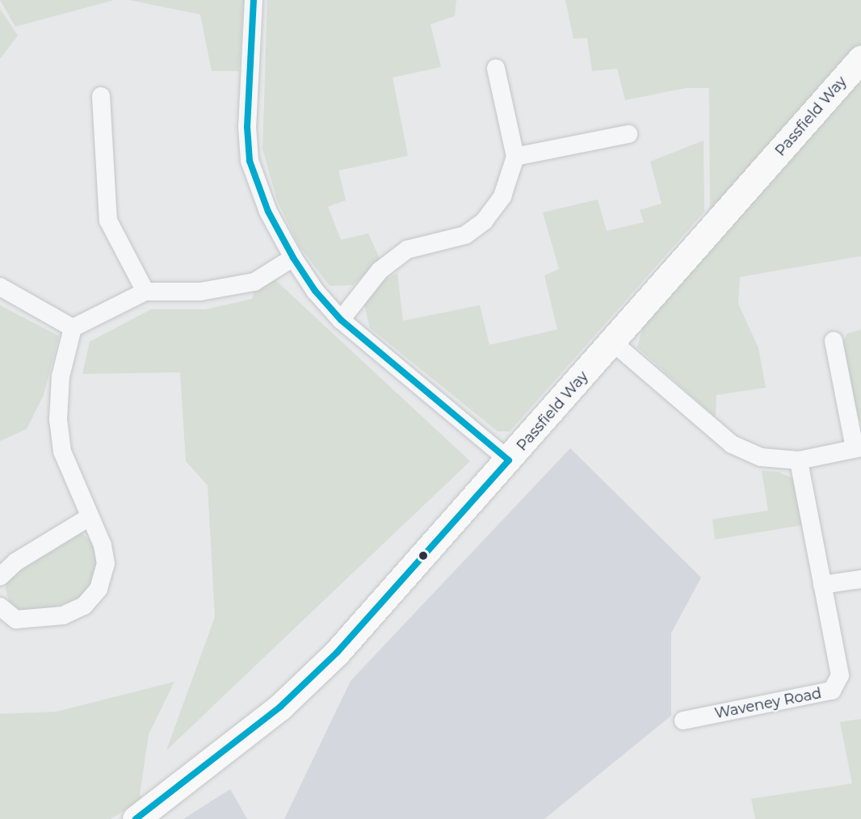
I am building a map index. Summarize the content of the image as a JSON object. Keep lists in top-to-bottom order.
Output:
{
  "streets": {
    "street": ["Passfield Way", "Waveney Road"]
  }
}
